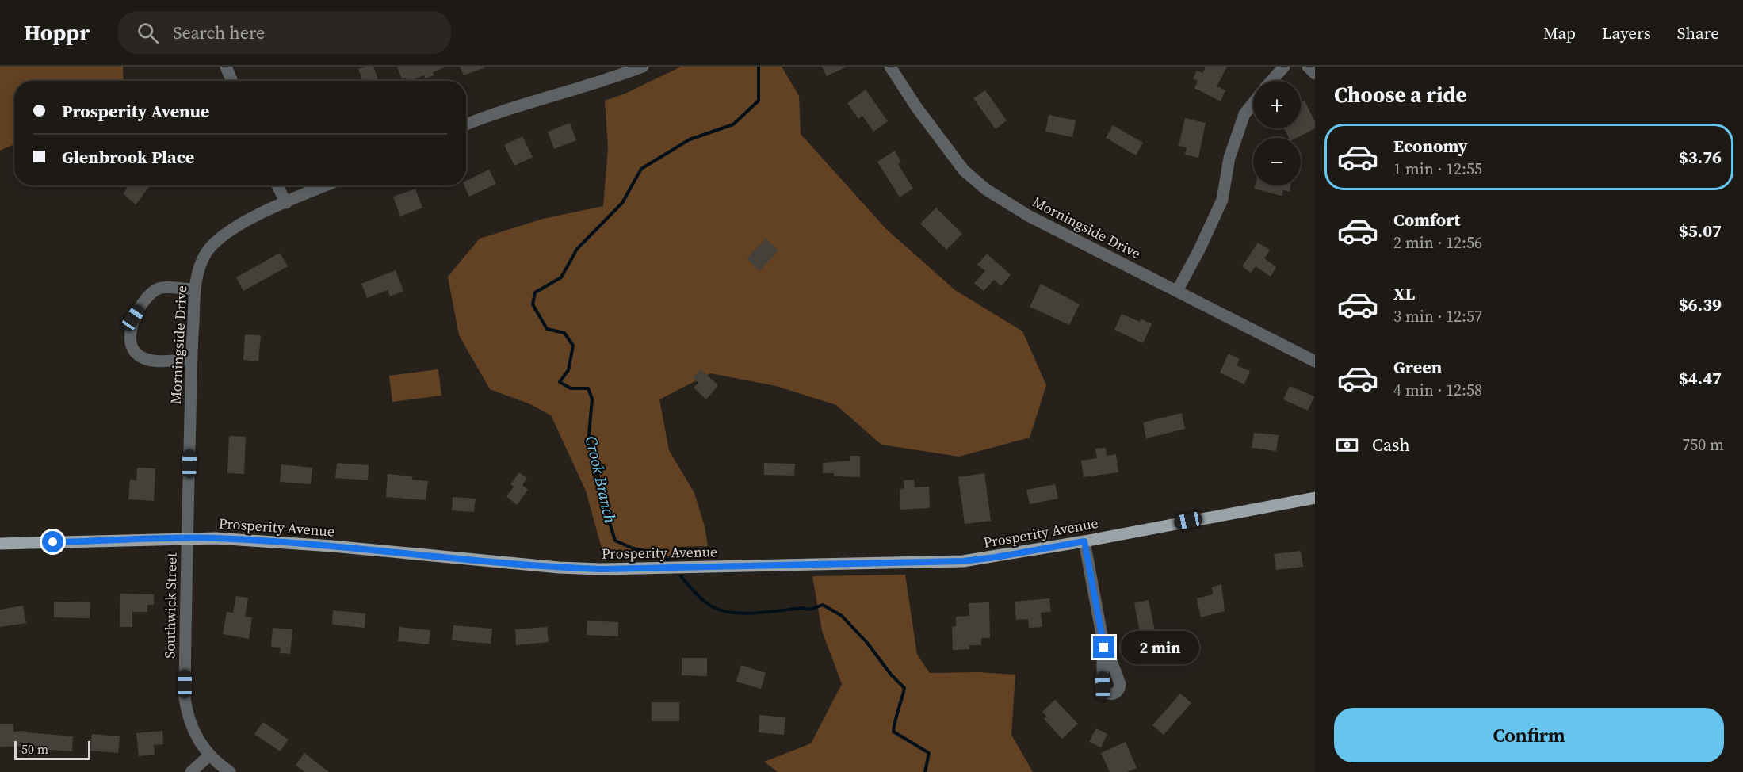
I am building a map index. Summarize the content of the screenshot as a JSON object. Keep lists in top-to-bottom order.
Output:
{
  "streets": {
    "main road": ["Prosperity Avenue"],
    "street": ["Morningside Drive", "Southwick Street"]
  },
  "crossings": [
    ["Morningside Drive", "Prosperity Avenue"],
    ["Morningside Drive", "Southwick Street"],
    ["Prosperity Avenue", "Southwick Street"]
  ],
  "water": ["Crook Branch"],
  "scale_bar": "50 m",
  "page": {
    "header": "Hoppr",
    "search": "Search here",
    "nav": ["Map", "Layers", "Share"],
    "heading": "Choose a ride",
    "map_buttons": ["+", "−"],
    "banner": ["Prosperity Avenue", "Glenbrook Place"],
    "list": [
      {
        "name": "Economy",
        "note": "1 min · 12:55",
        "value": "$3.76"
      },
      {
        "name": "Comfort",
        "note": "2 min · 12:56",
        "value": "$5.07"
      },
      {
        "name": "XL",
        "note": "3 min · 12:57",
        "value": "$6.39"
      },
      {
        "name": "Green",
        "note": "4 min · 12:58",
        "value": "$4.47"
      }
    ],
    "pay": ["Cash", "750 m"],
    "bubble": "2 min",
    "buttons": "Confirm",
    "scale": "50 m"
  }
}
